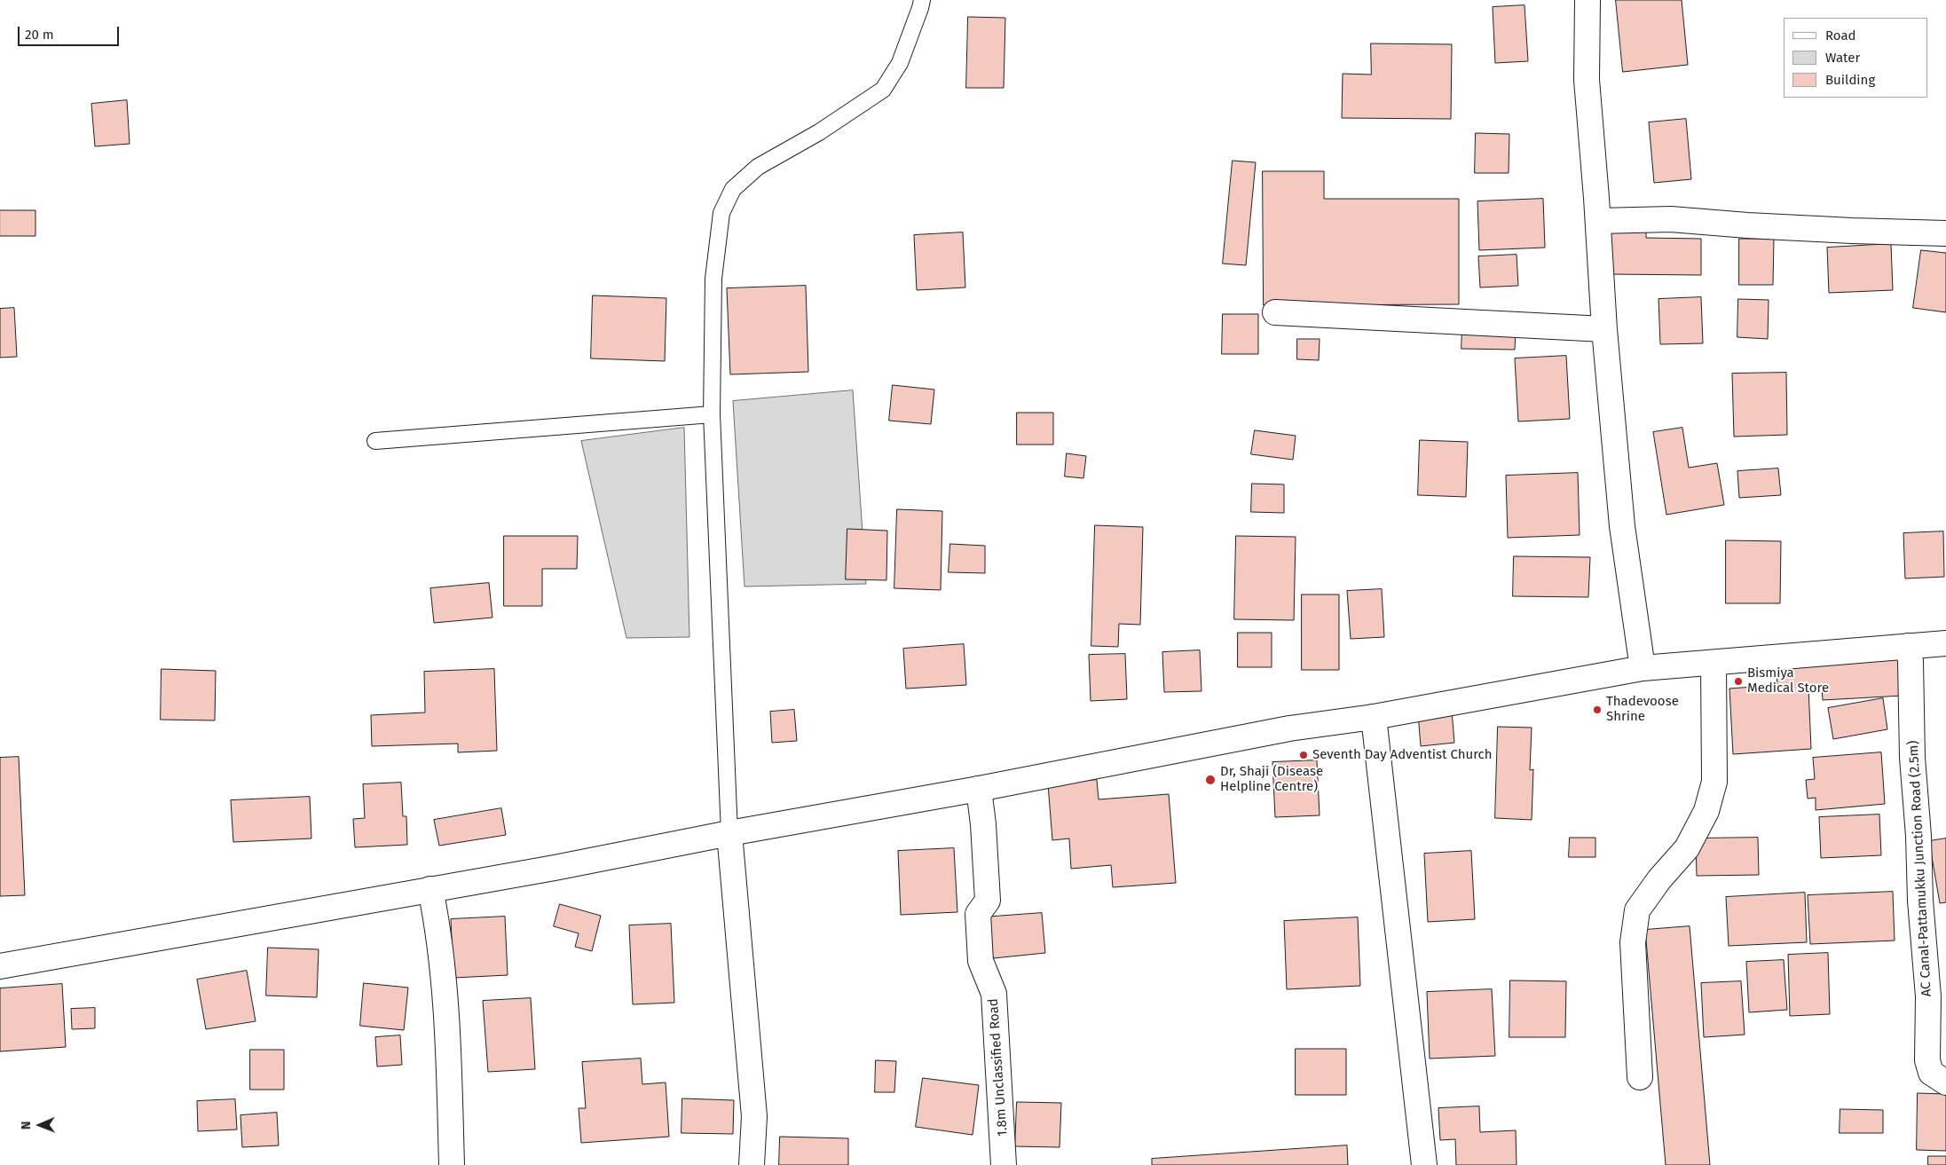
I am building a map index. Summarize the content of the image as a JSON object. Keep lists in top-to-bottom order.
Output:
{
  "streets": {
    "street": ["AC Canal-Pattamukku Junction Road (2.5m)", "1.8m Unclassified Road"]
  },
  "places": [
    "Bismiya Medical Store",
    "Thadevoose Shrine",
    "Seventh Day Adventist Church",
    "Dr, Shaji (Disease Helpline Centre)"
  ],
  "legend": ["Road", "Water", "Building"],
  "scale_bar": "20 m",
  "north": "left"
}
